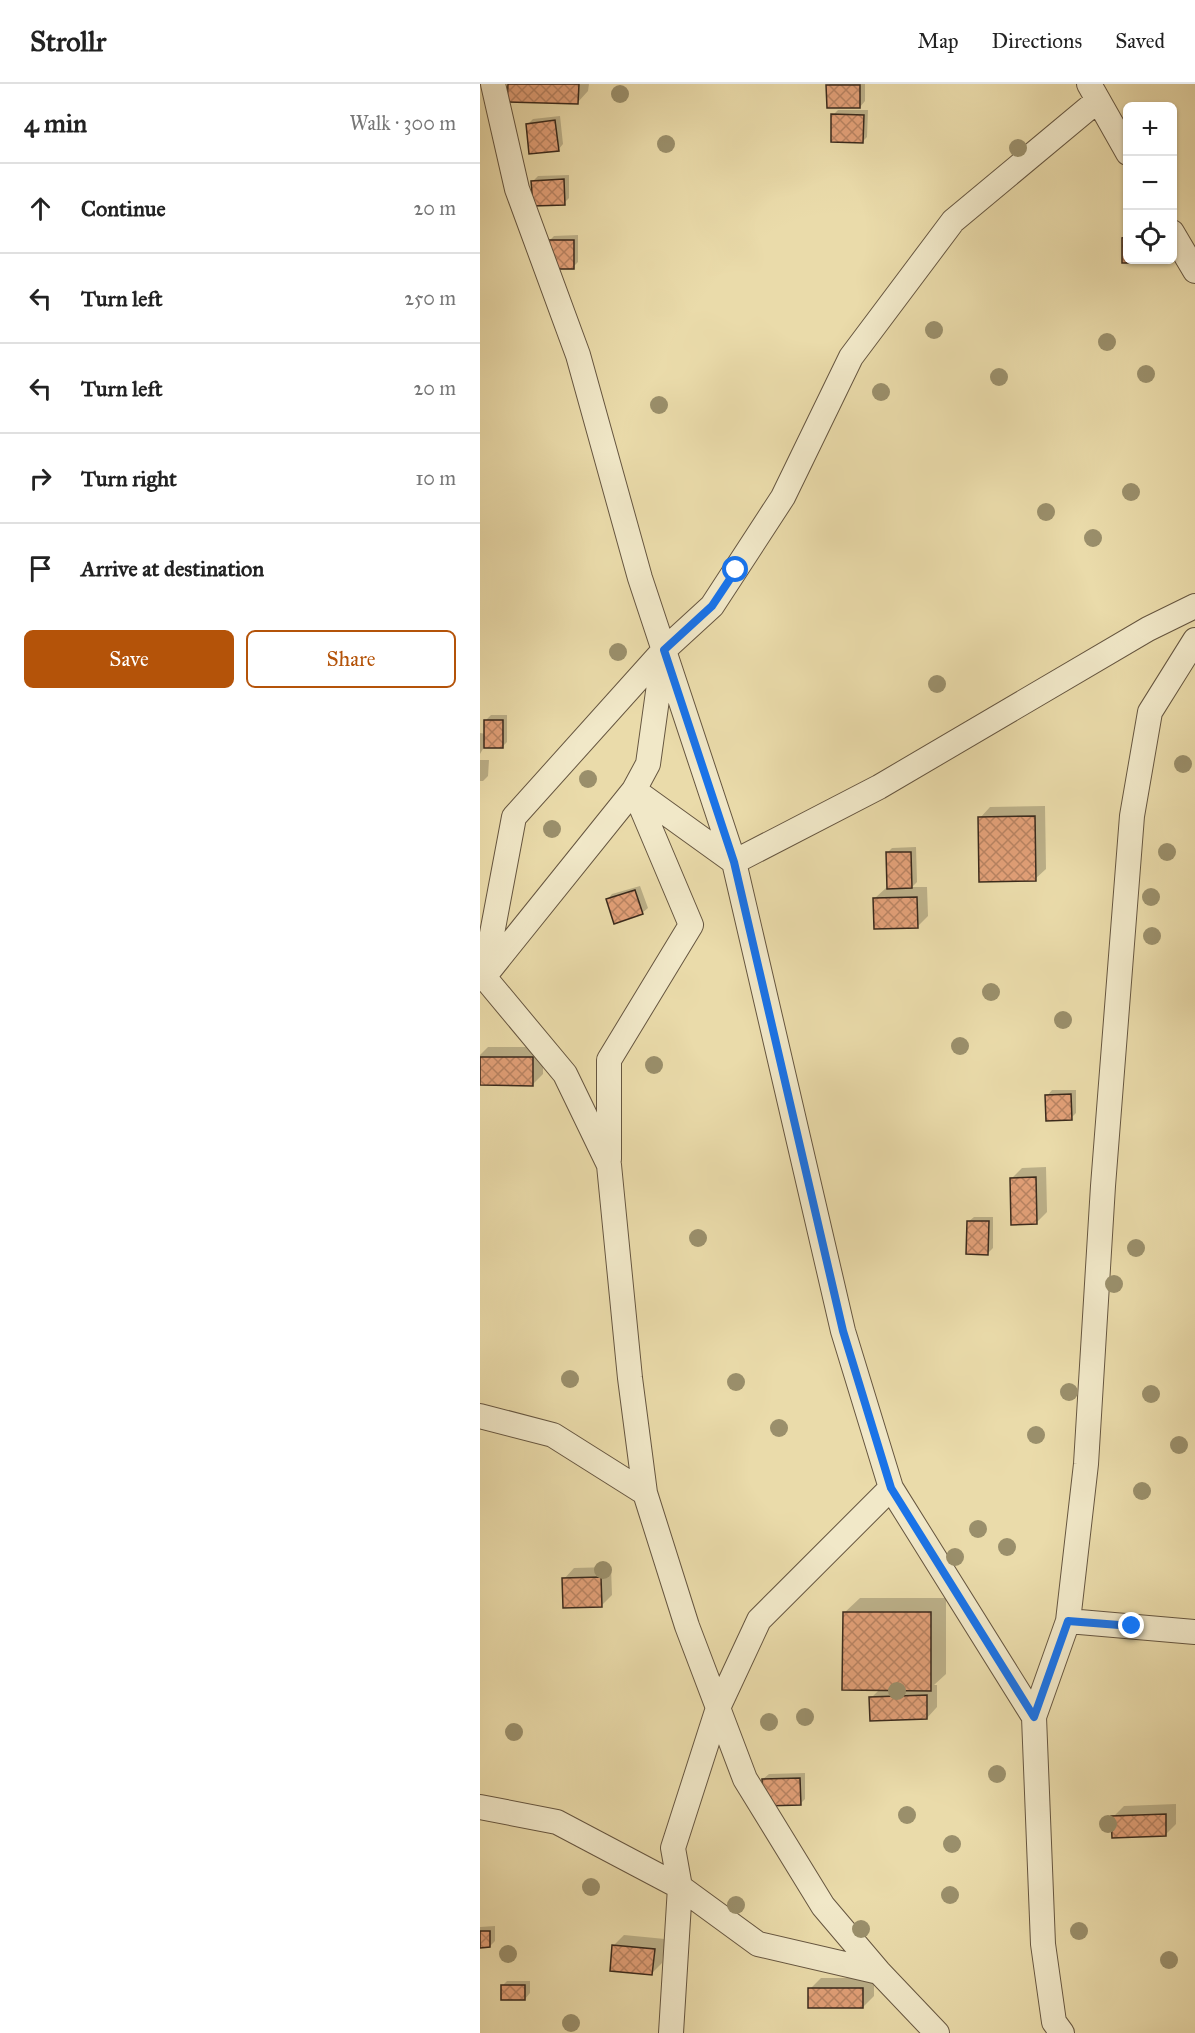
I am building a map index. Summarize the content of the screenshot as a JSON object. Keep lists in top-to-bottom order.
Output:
{
  "page": {
    "header": "Strollr",
    "nav": ["Map", "Directions", "Saved"],
    "heading": ["4 min", "Walk · 300 m"],
    "map_buttons": ["+", "−"],
    "list": [
      ["Continue", "20 m"],
      ["Turn left", "250 m"],
      ["Turn left", "20 m"],
      ["Turn right", "10 m"],
      "Arrive at destination"
    ],
    "buttons": ["Save", "Share"]
  }
}
